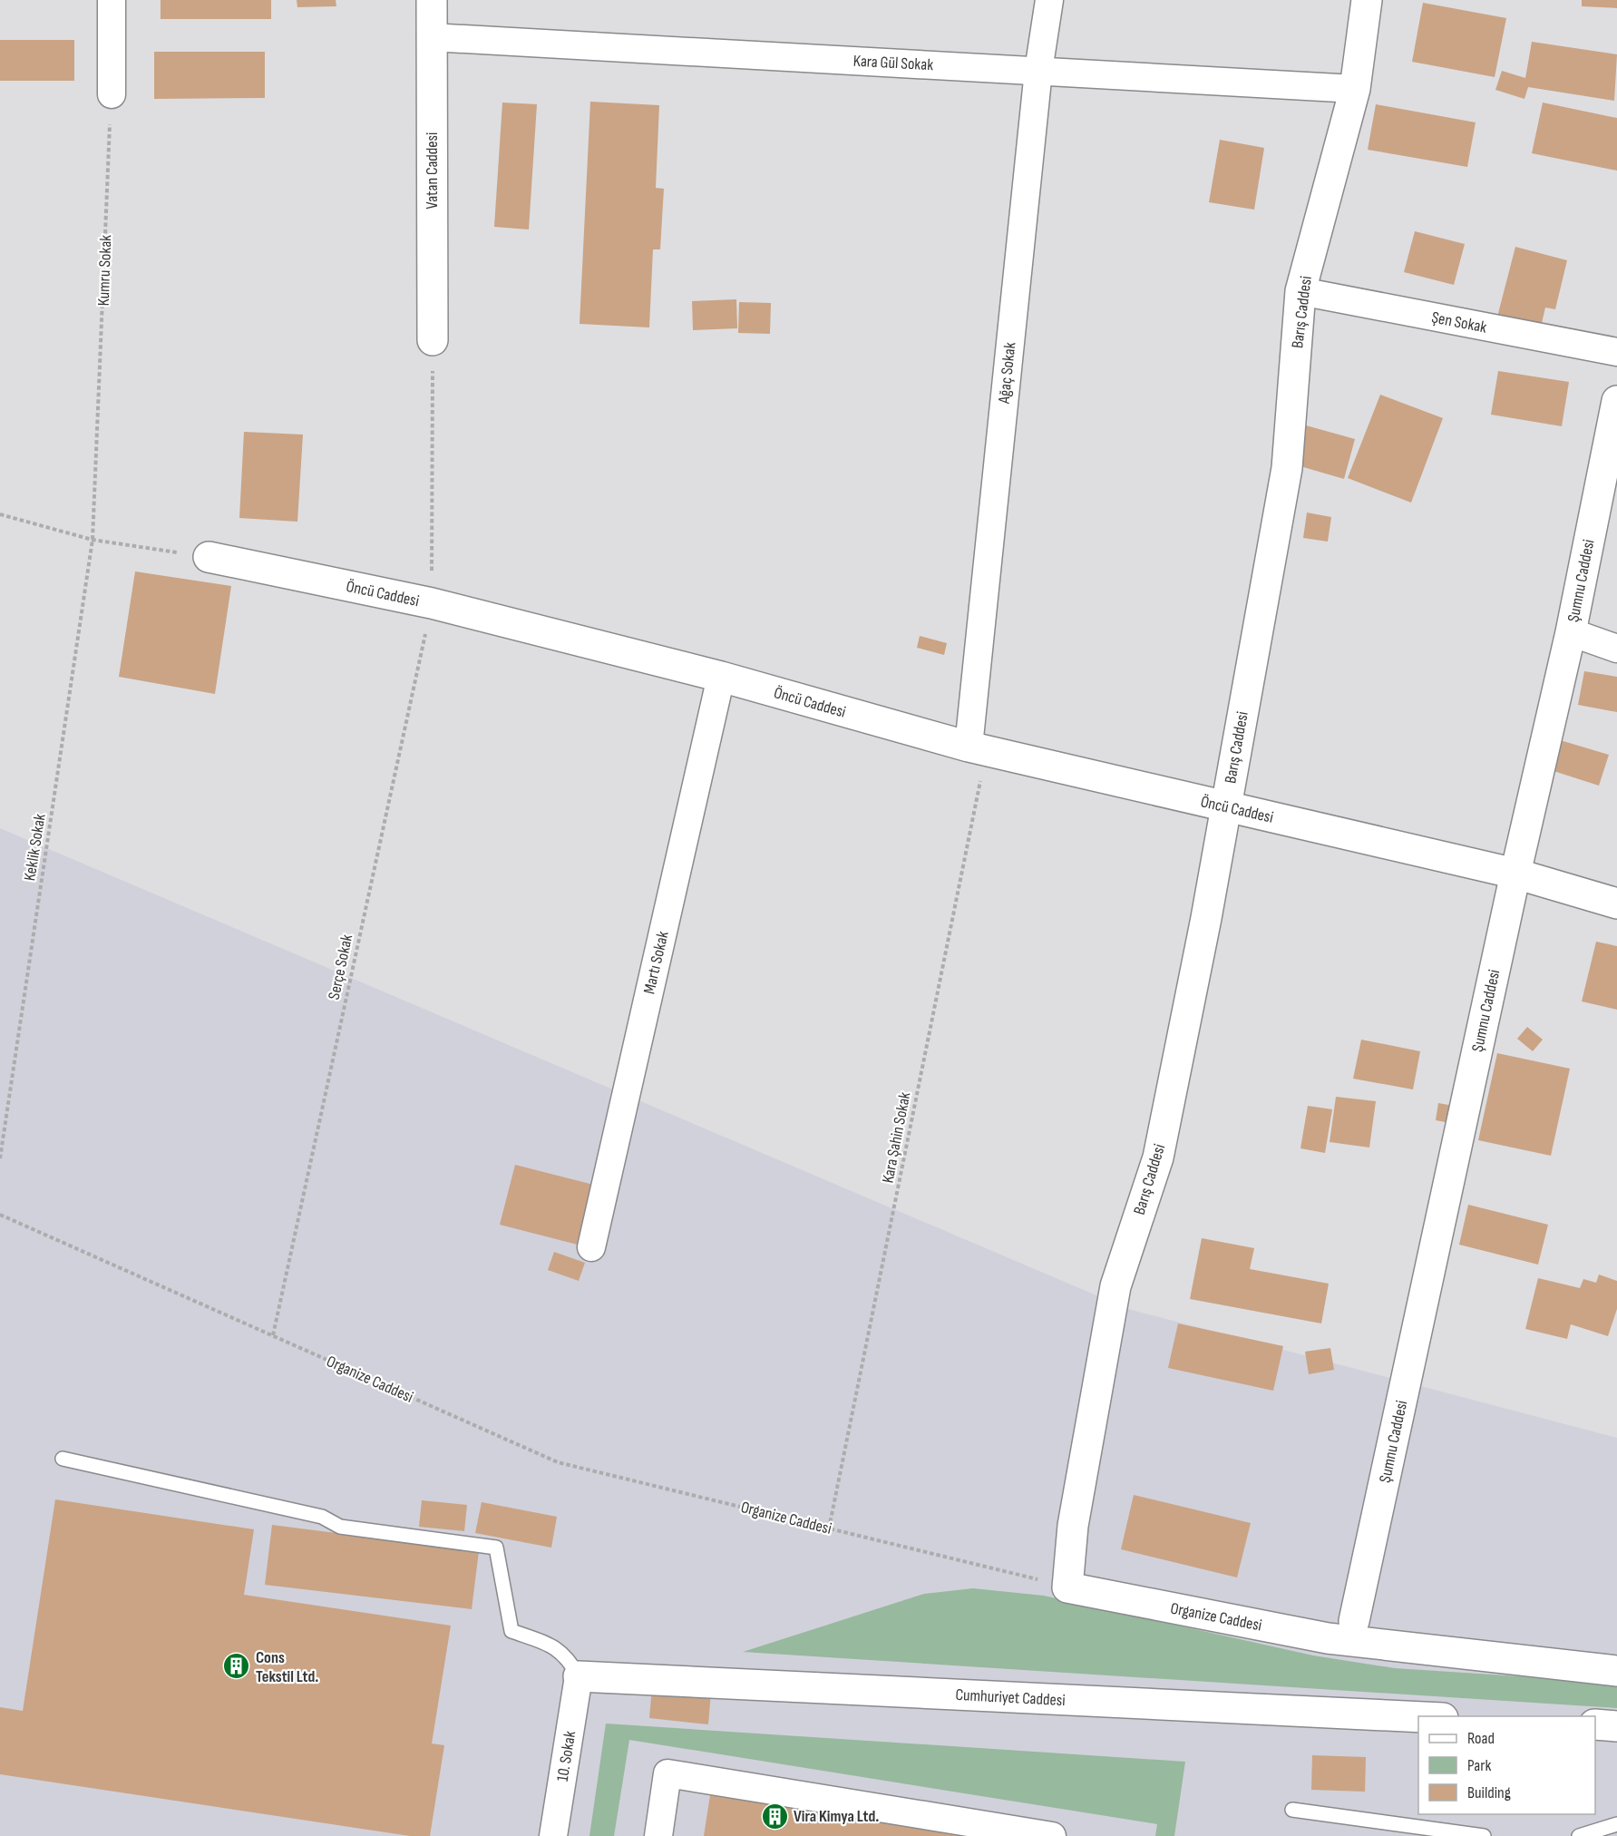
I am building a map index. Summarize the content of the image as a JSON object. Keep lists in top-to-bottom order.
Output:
{
  "streets": {
    "street": [
      "Kara Gül Sokak",
      "Vatan Caddesi",
      "Barış Caddesi",
      "Şen Sokak",
      "Ağaç Sokak",
      "Şumnu Caddesi",
      "Öncü Caddesi",
      "Martı Sokak",
      "Organize Caddesi",
      "Cumhuriyet Caddesi",
      "10. Sokak"
    ],
    "path": [
      "Kumru Sokak",
      "Keklik Sokak",
      "Serçe Sokak",
      "Kara Şahin Sokak"
    ]
  },
  "crossings": [
    ["Kara Gül Sokak", "Vatan Caddesi"],
    ["Kara Gül Sokak", "Barış Caddesi"],
    ["Kara Gül Sokak", "Ağaç Sokak"],
    ["Vatan Caddesi", "Serçe Sokak"],
    ["Kumru Sokak", "Keklik Sokak"],
    ["Barış Caddesi", "Şen Sokak"],
    ["Barış Caddesi", "Öncü Caddesi"],
    ["Barış Caddesi", "Organize Caddesi"],
    ["Ağaç Sokak", "Öncü Caddesi"],
    ["Ağaç Sokak", "Kara Şahin Sokak"],
    ["Şumnu Caddesi", "Öncü Caddesi"],
    ["Öncü Caddesi", "Martı Sokak"],
    ["Öncü Caddesi", "Serçe Sokak"],
    ["Öncü Caddesi", "Kara Şahin Sokak"],
    ["Serçe Sokak", "Organize Caddesi"],
    ["Kara Şahin Sokak", "Organize Caddesi"],
    ["Cumhuriyet Caddesi", "10. Sokak"]
  ],
  "places": {
    "building": ["Cons Tekstil Ltd.", "Vira Kimya Ltd."]
  },
  "legend": ["Road", "Park", "Building"]
}
